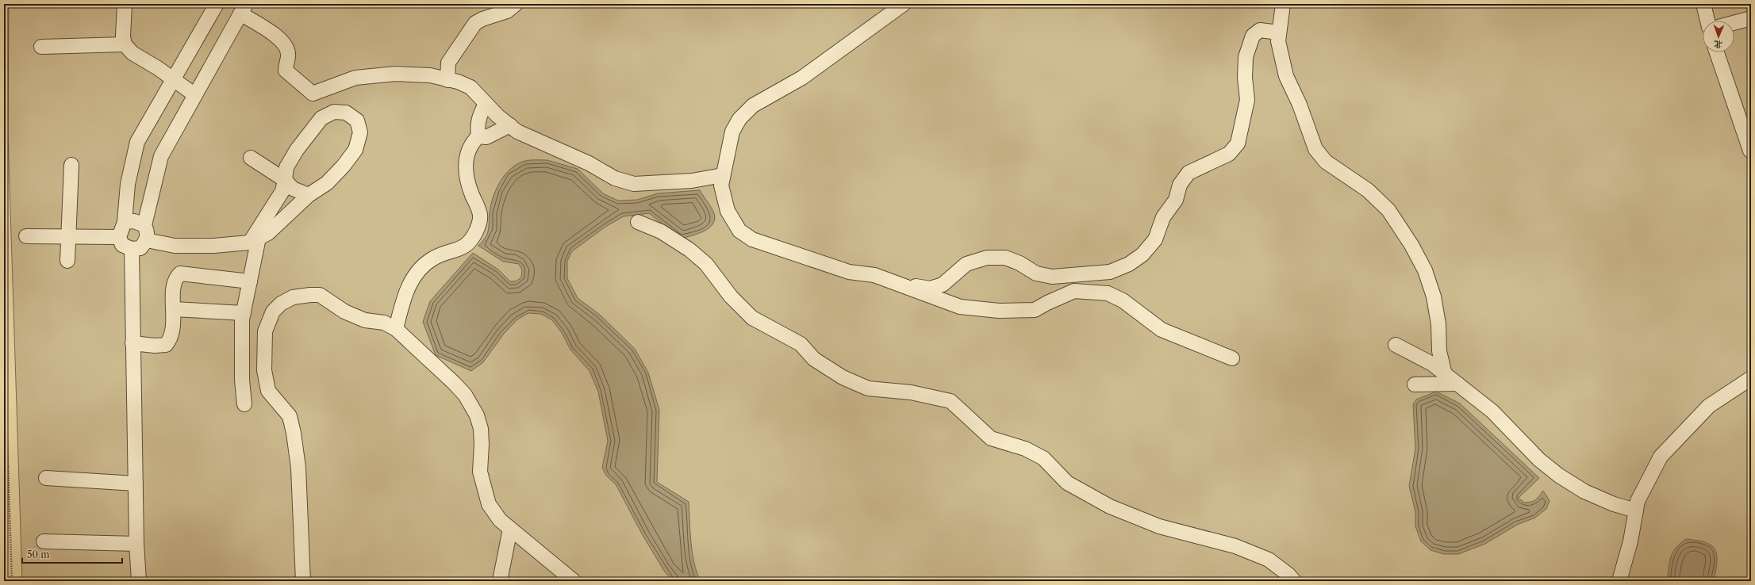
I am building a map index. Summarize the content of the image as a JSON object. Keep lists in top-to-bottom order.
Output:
{
  "scale_bar": "50 m",
  "north": "bottom"
}
